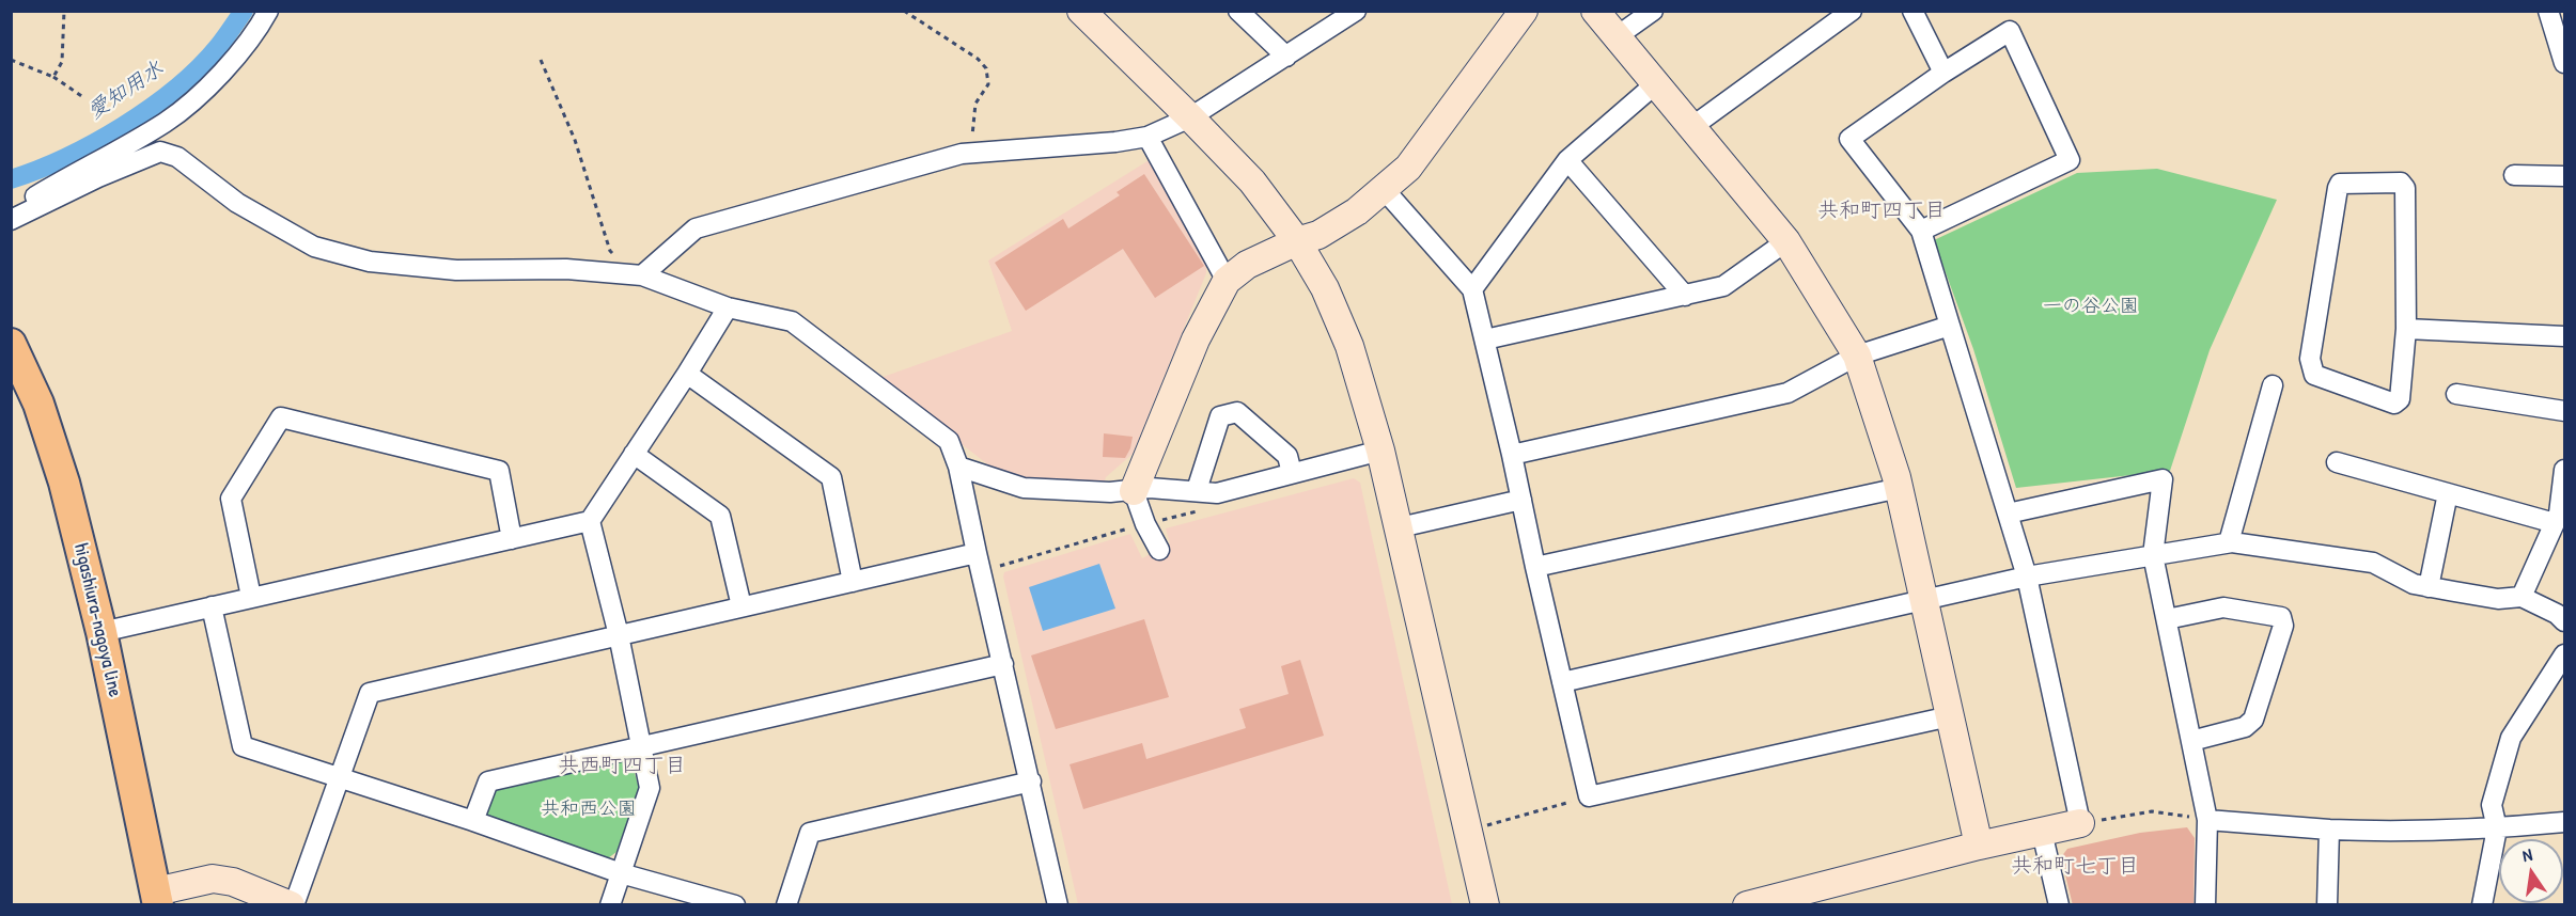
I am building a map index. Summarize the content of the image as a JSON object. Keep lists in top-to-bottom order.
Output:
{
  "streets": {
    "main road": ["higashiura-nagoya line"]
  },
  "districts": ["共和町四丁目", "共西町四丁目", "共和町七丁目"],
  "water": ["愛知用水"],
  "parks": ["一の谷公園", "共和西公園"],
  "north": "top"
}
